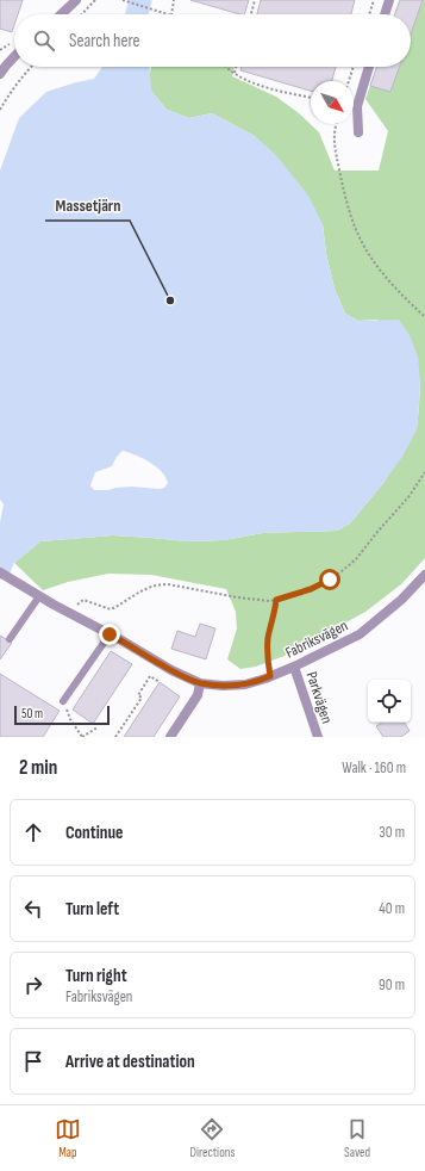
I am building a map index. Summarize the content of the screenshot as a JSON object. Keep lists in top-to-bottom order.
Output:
{
  "streets": {
    "street": ["Fabriksvägen", "Parkvägen"]
  },
  "crossings": [
    ["Fabriksvägen", "Parkvägen"]
  ],
  "places": ["Massetjärn"],
  "scale_bar": "50 m",
  "north": "bottom right",
  "page": {
    "search": "Search here",
    "scale": "50 m",
    "heading": ["2 min", "Walk · 160 m"],
    "list": [
      ["Continue", "30 m"],
      ["Turn left", "40 m"],
      ["Turn right", "Fabriksvägen", "90 m"],
      "Arrive at destination"
    ],
    "nav": ["Map", "Directions", "Saved"]
  }
}
